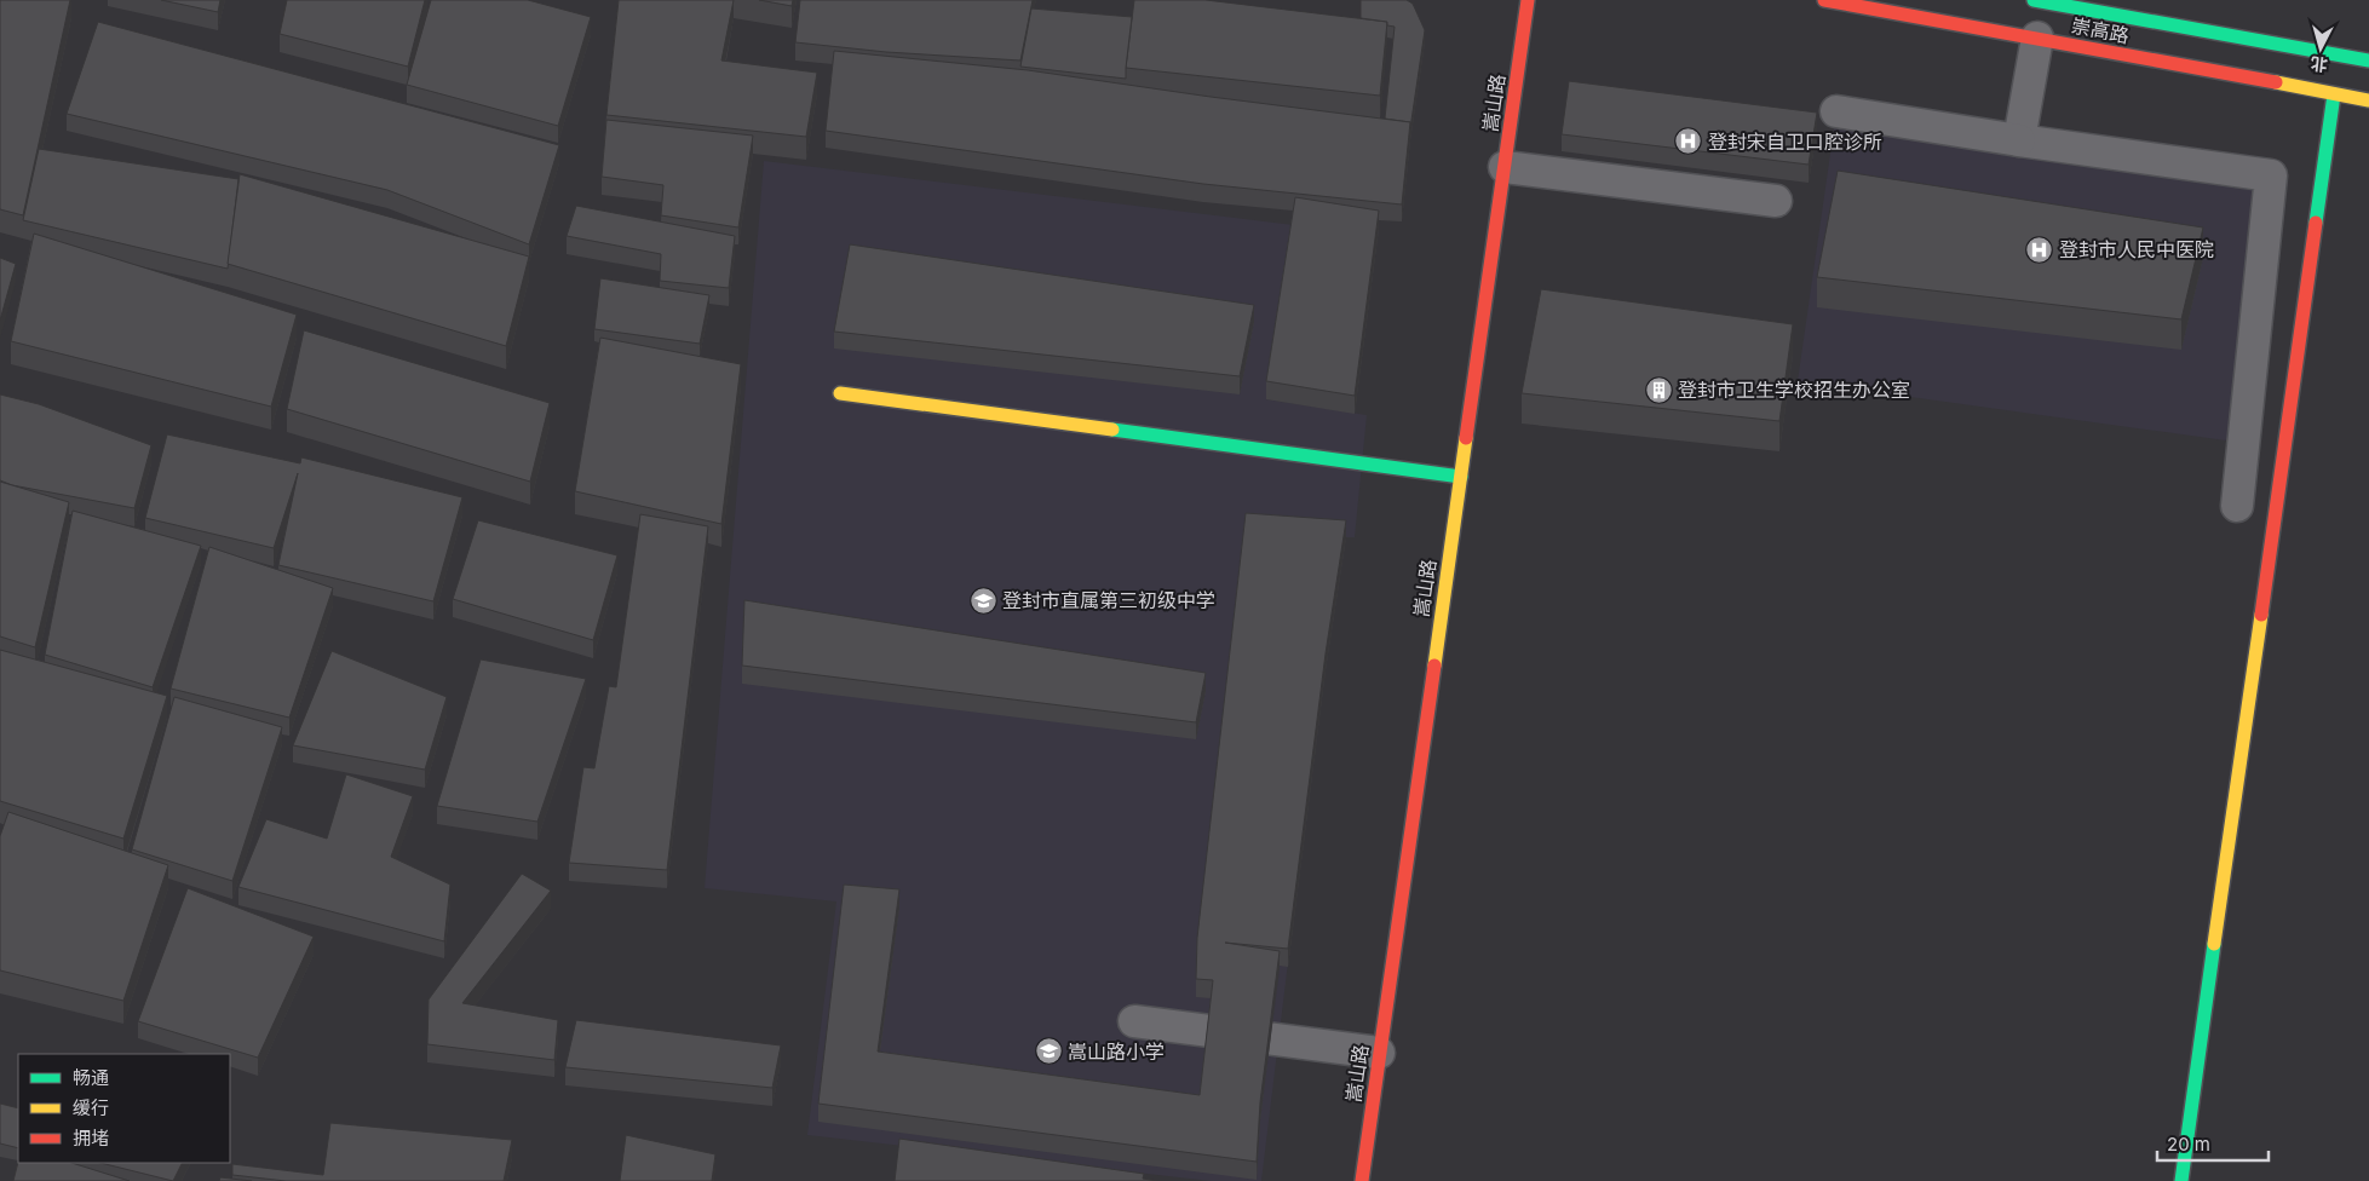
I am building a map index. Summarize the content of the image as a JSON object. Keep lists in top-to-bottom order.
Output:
{
  "streets": {
    "street": ["崇高路", "嵩山路"]
  },
  "places": {
    "hospital": ["登封宋自卫口腔诊所", "登封市人民中医院"],
    "building": ["登封市卫生学校招生办公室"],
    "school or university": ["登封市直属第三初级中学", "嵩山路小学"]
  },
  "legend": ["畅通", "缓行", "拥堵"],
  "scale_bar": "20 m",
  "north": "bottom"
}
